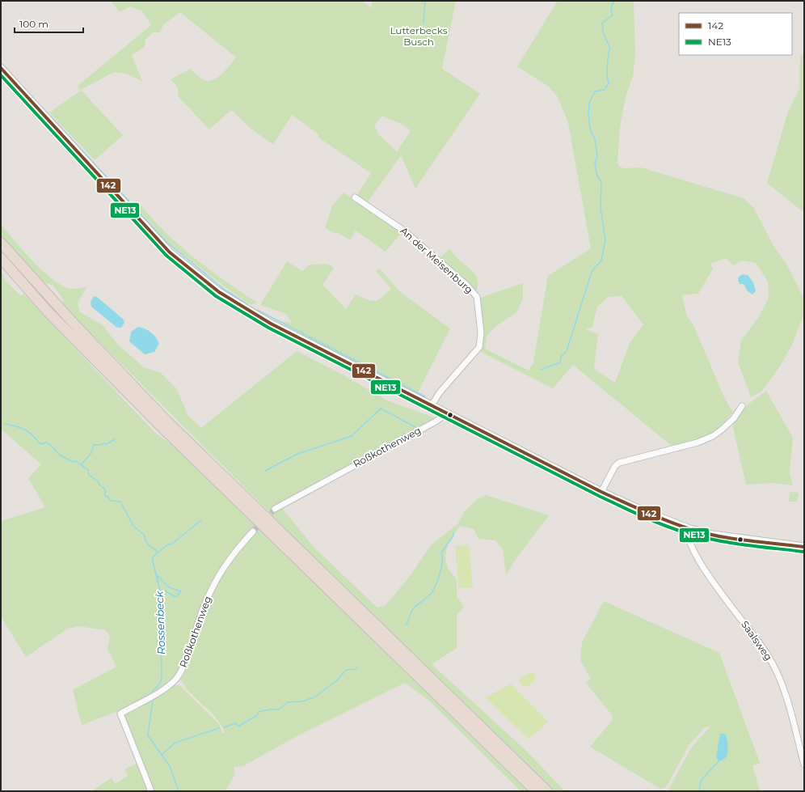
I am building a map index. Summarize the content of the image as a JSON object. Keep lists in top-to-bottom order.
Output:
{
  "streets": {
    "street": ["An der Meisenburg", "Roßkothenweg", "Saalsweg"]
  },
  "water": ["Rossenbeck"],
  "parks": ["Lutterbecks Busch"],
  "lines": ["transit line 142", "transit line NE13"],
  "legend": ["142", "NE13"],
  "scale_bar": "100 m"
}
